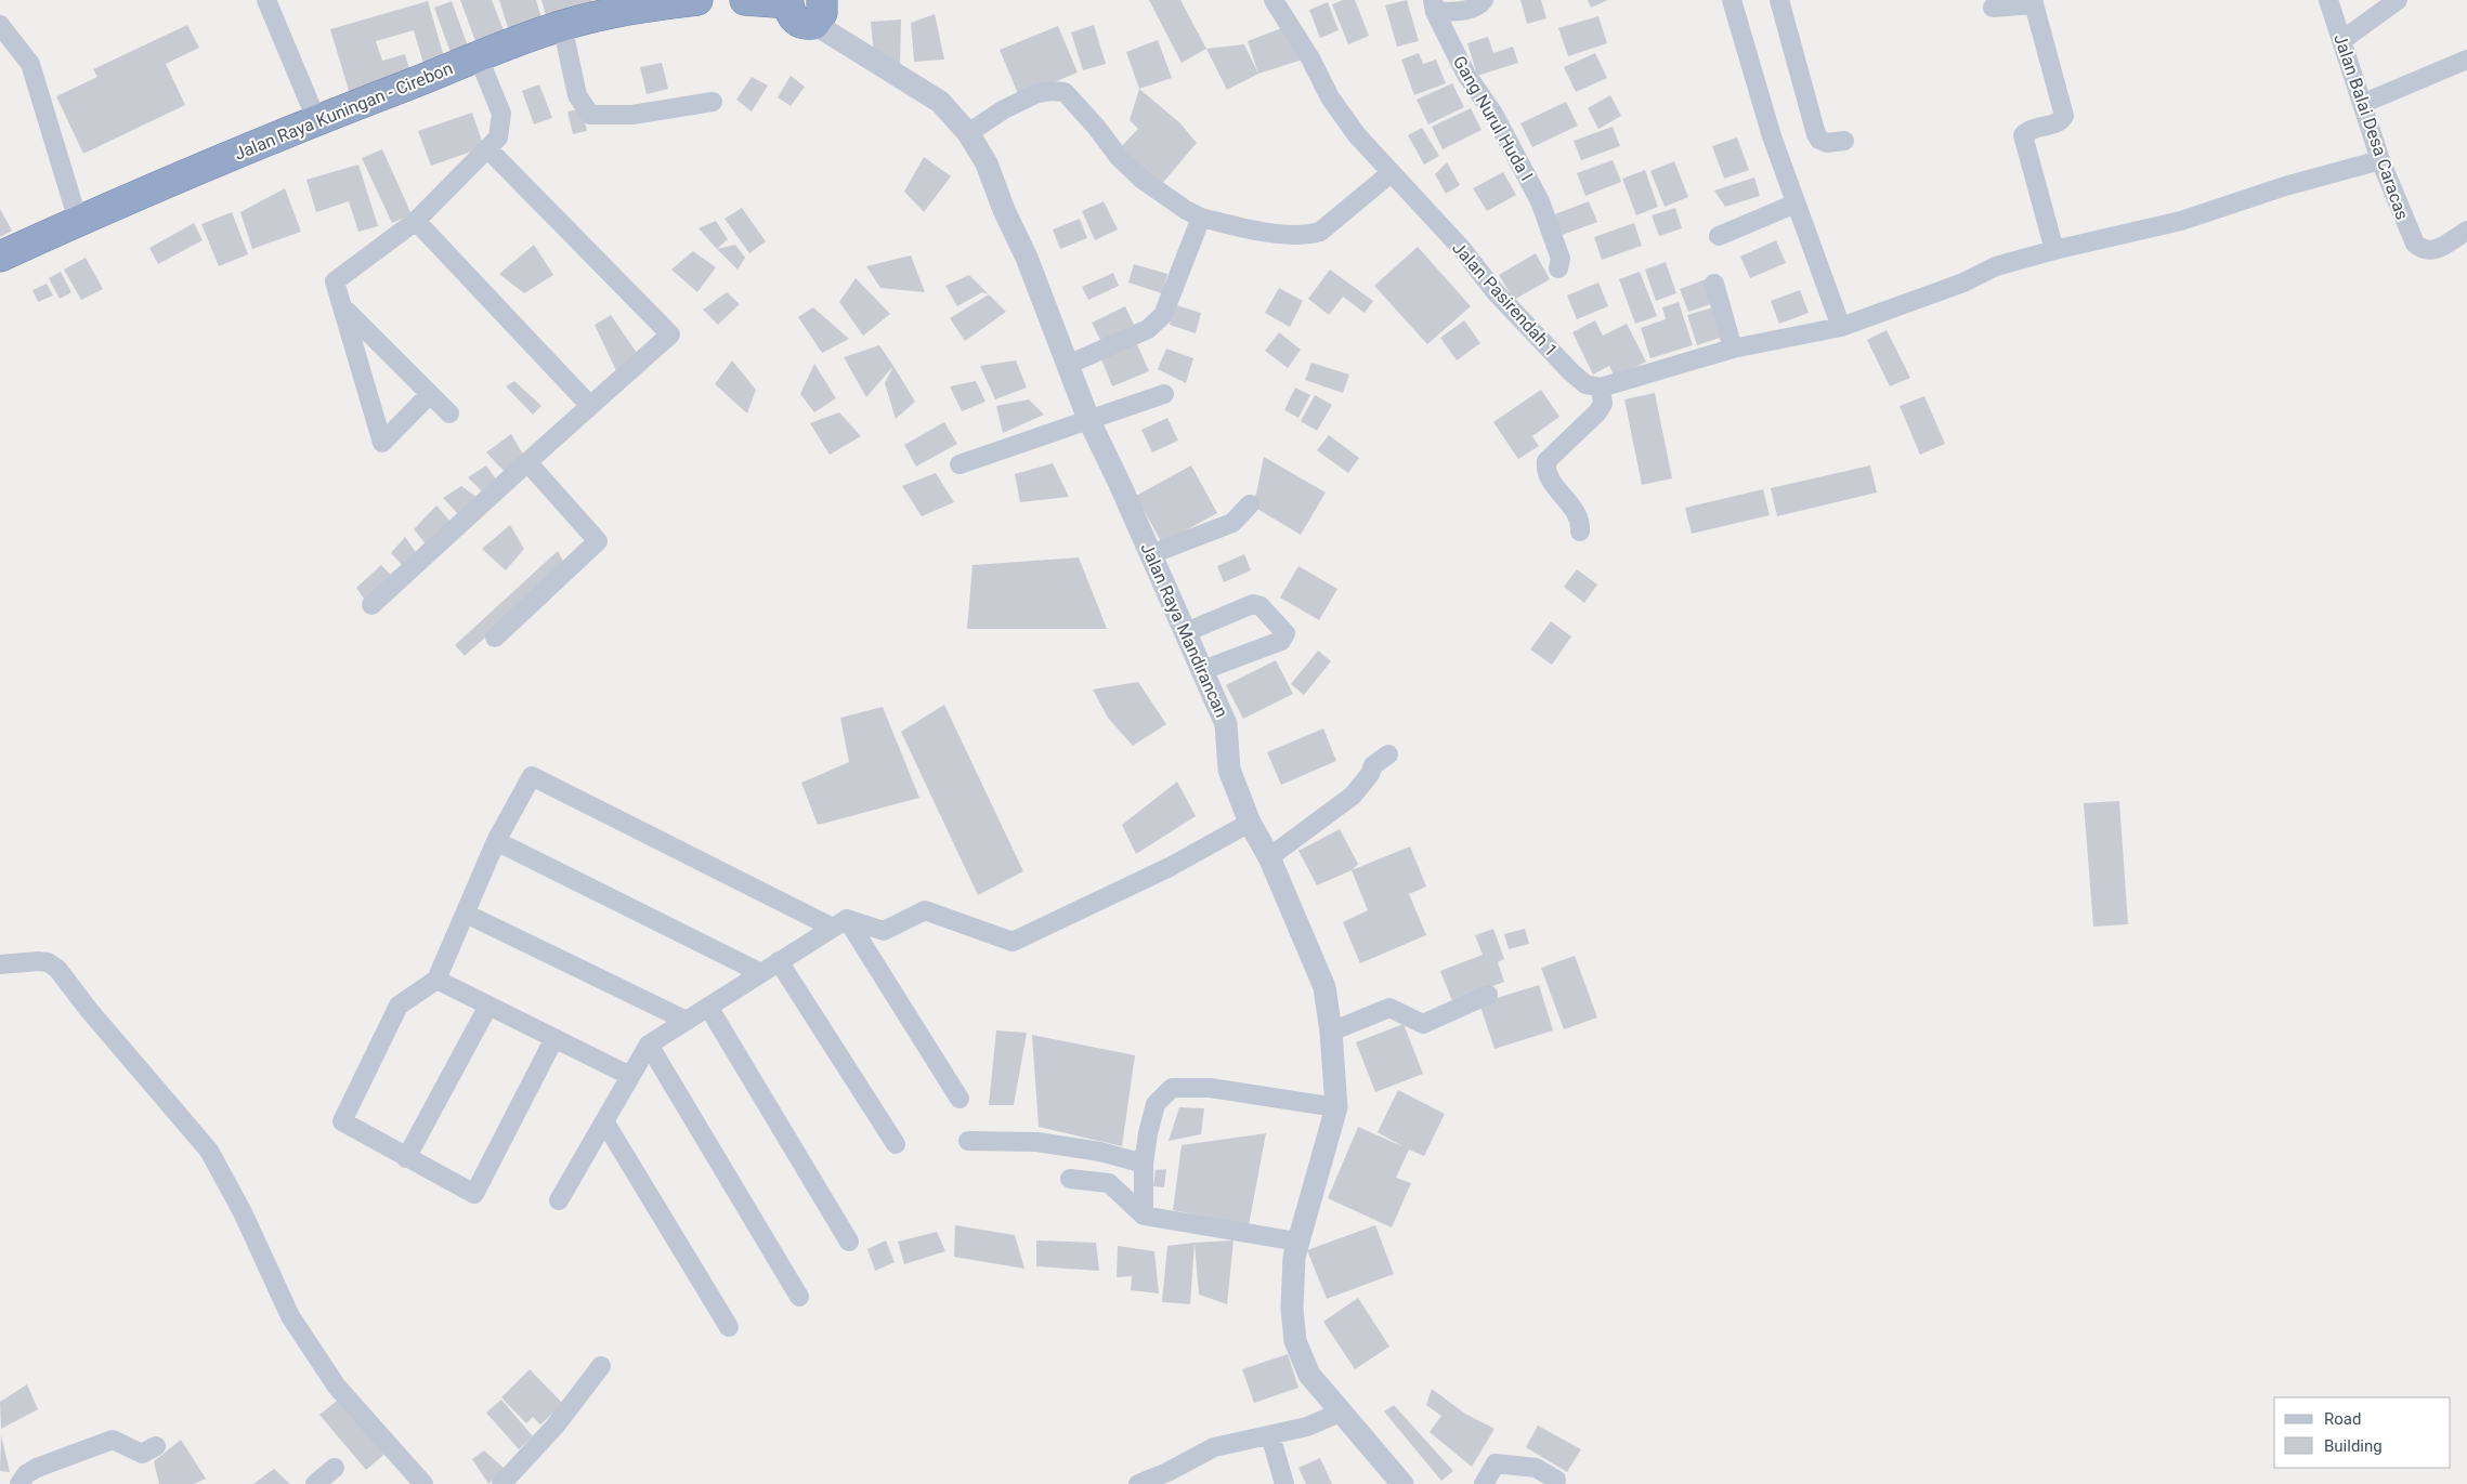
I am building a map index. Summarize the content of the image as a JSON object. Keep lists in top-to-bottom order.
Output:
{
  "streets": {
    "highway": ["Jalan Raya Kuningan - Cirebon", "Jalan Raya Mandirancan"],
    "street": ["Gang Nurul Huda I", "Jalan Balai Desa Caracas", "Jalan Pasirendah 1"]
  },
  "legend": ["Road", "Building"]
}
